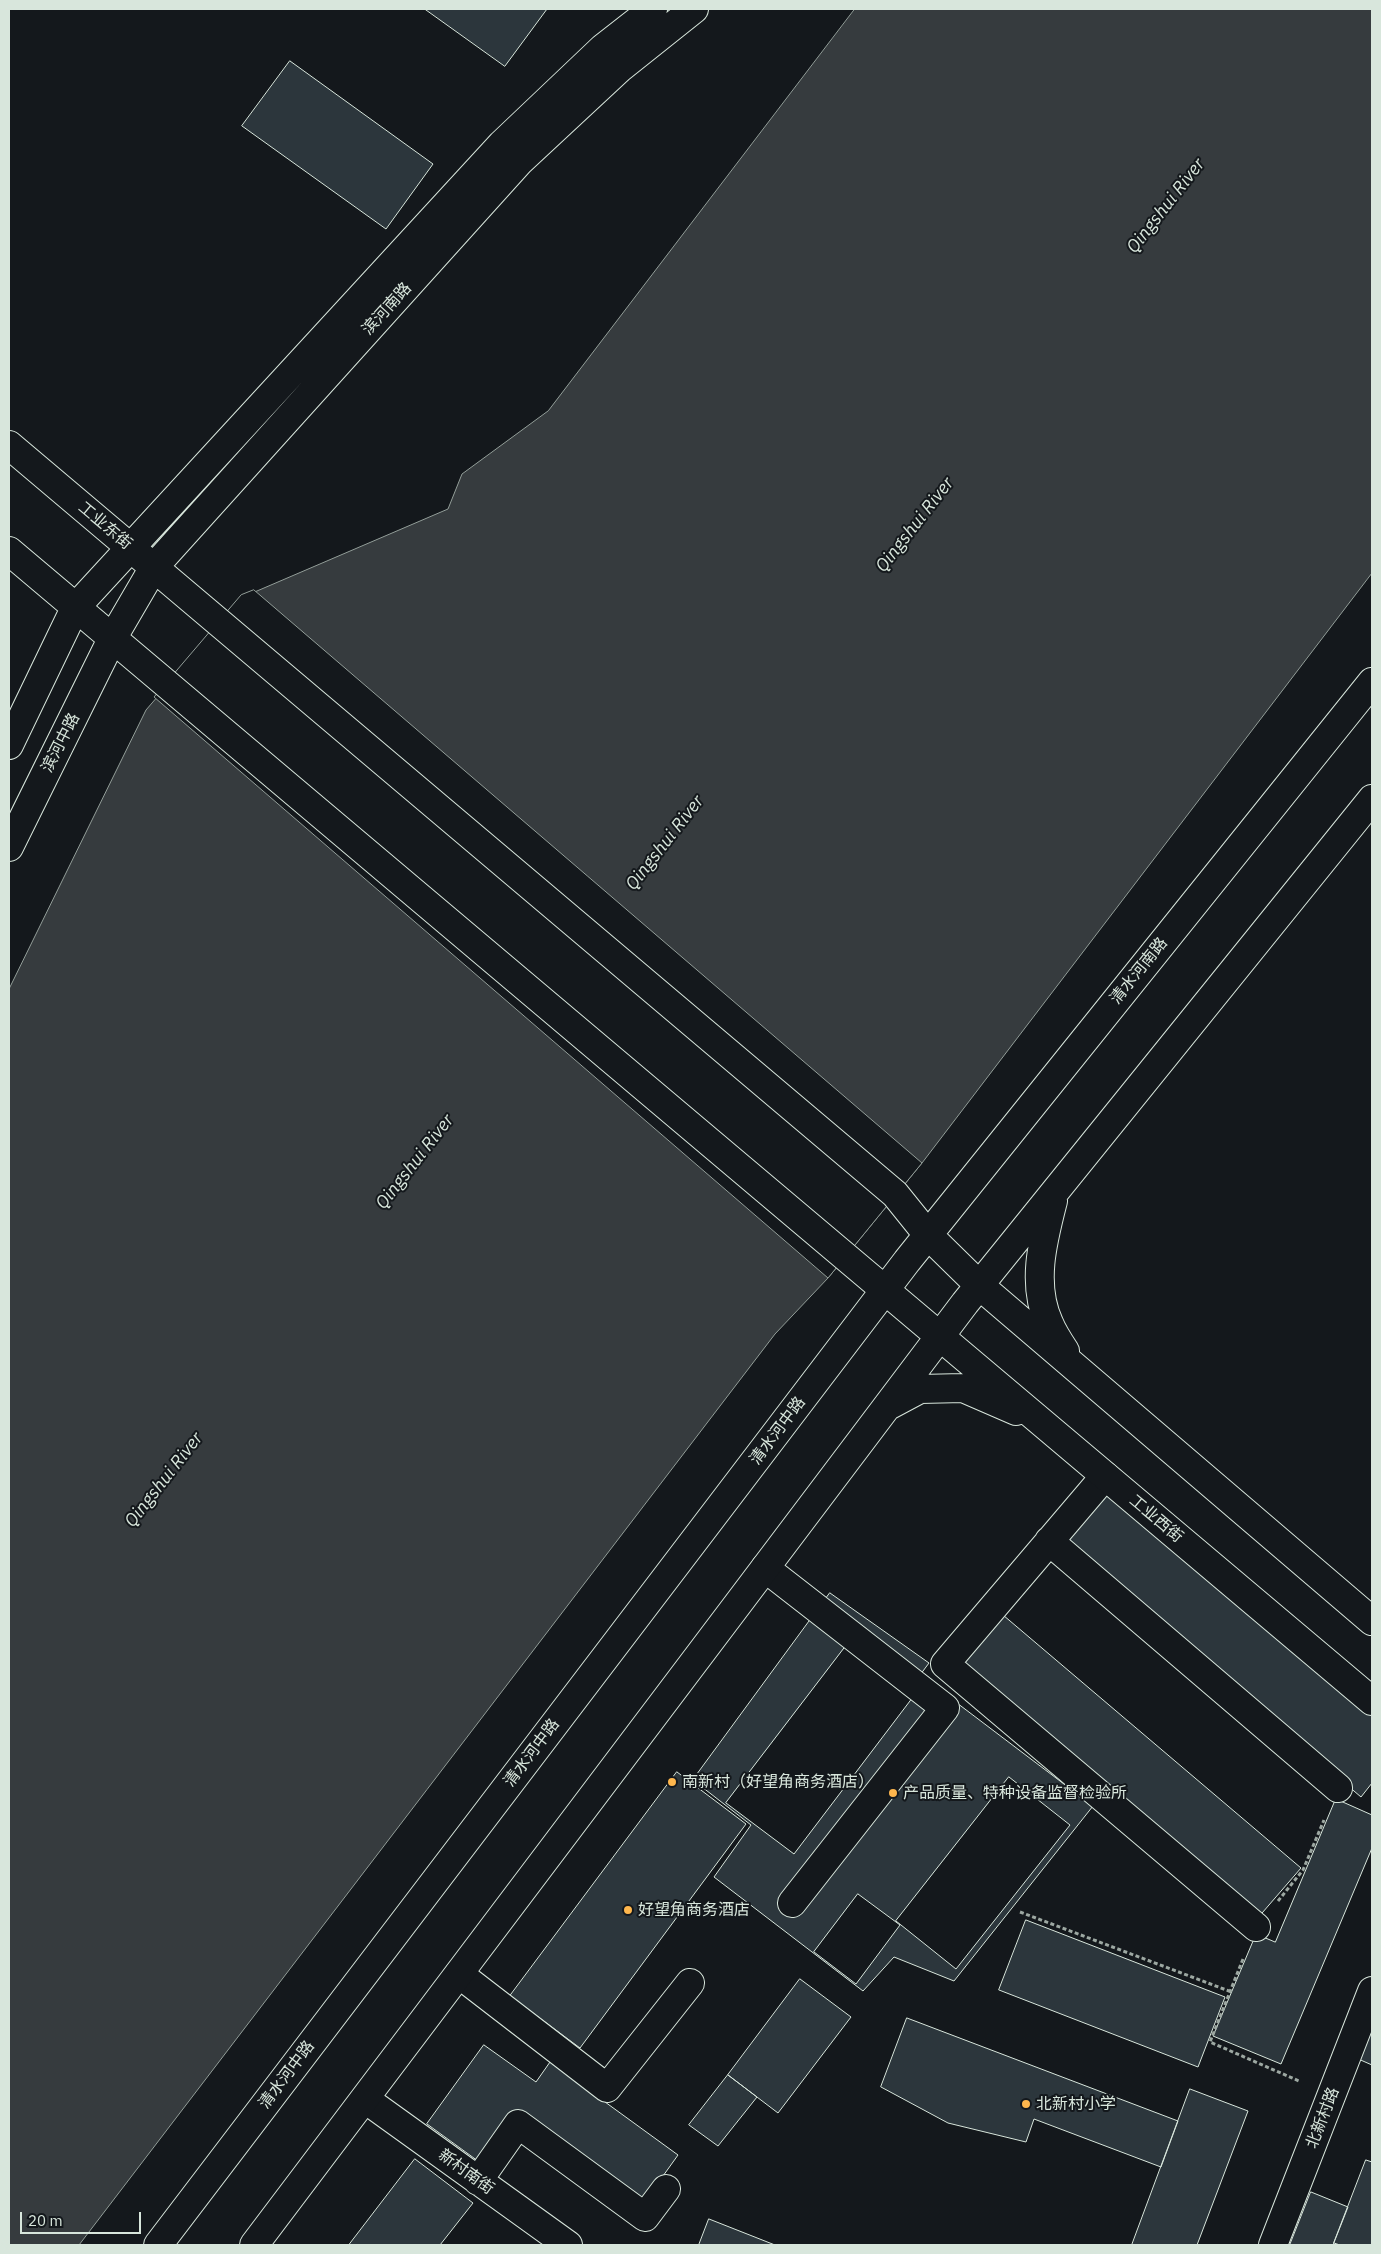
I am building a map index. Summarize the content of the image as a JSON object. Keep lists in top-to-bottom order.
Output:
{
  "streets": {
    "main road": [
      "滨河南路",
      "工业东街",
      "滨河中路",
      "清水河南路",
      "清水河中路",
      "工业西街",
      "北新村路",
      "新村南街"
    ]
  },
  "crossings": [
    ["滨河南路", "工业东街"],
    ["滨河南路", "滨河中路"],
    ["滨河南路", "工业西街"],
    ["滨河中路", "工业西街"],
    ["清水河南路", "清水河中路"]
  ],
  "water": ["Qingshui River"],
  "places": [
    "南新村（好望角商务酒店）",
    "产品质量、特种设备监督检验所",
    "好望角商务酒店",
    "北新村小学"
  ],
  "scale_bar": "20 m"
}
